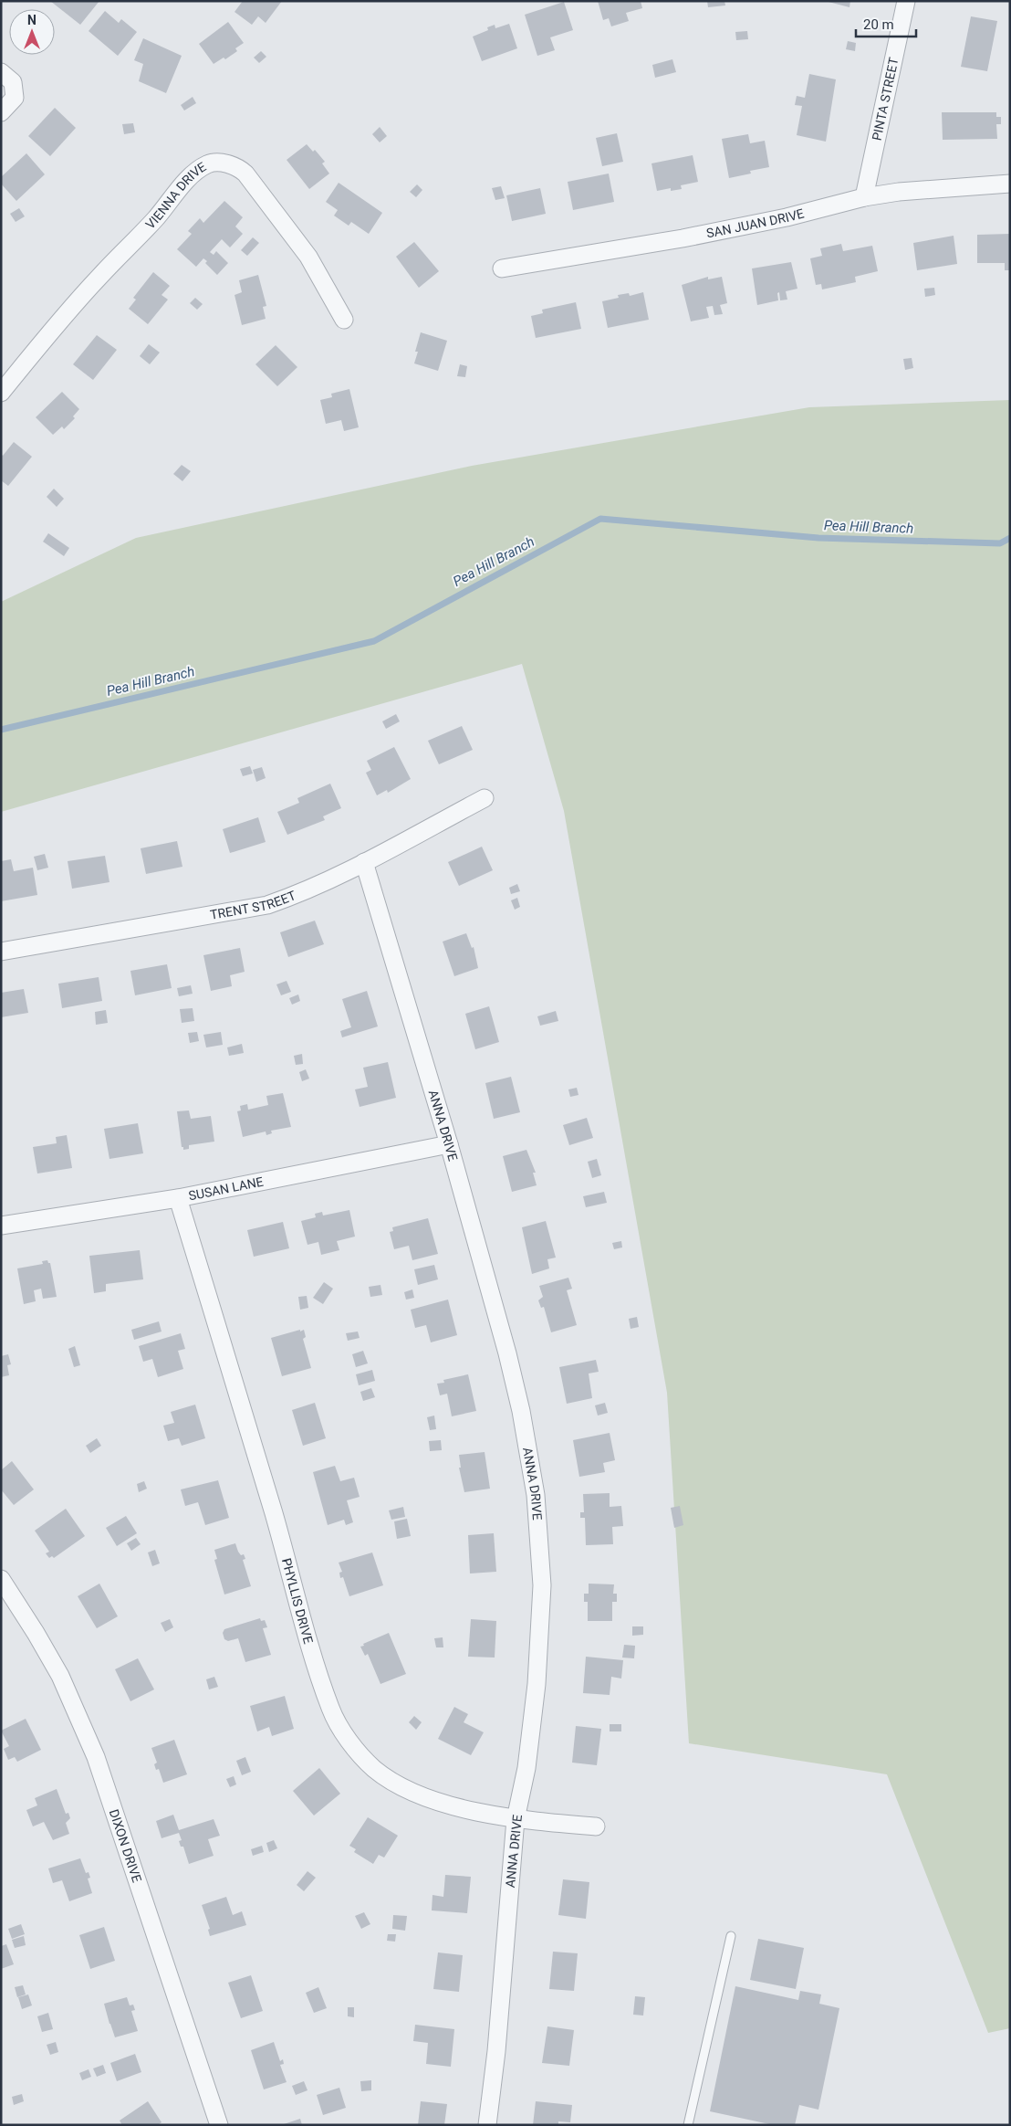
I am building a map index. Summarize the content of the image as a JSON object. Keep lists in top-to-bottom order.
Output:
{
  "streets": {
    "street": [
      "PINTA STREET",
      "VIENNA DRIVE",
      "SAN JUAN DRIVE",
      "TRENT STREET",
      "ANNA DRIVE",
      "SUSAN LANE",
      "PHYLLIS DRIVE",
      "DIXON DRIVE"
    ]
  },
  "crossings": [
    ["PINTA STREET", "SAN JUAN DRIVE"],
    ["TRENT STREET", "ANNA DRIVE"],
    ["ANNA DRIVE", "SUSAN LANE"],
    ["ANNA DRIVE", "PHYLLIS DRIVE"],
    ["SUSAN LANE", "PHYLLIS DRIVE"]
  ],
  "water": ["Pea Hill Branch"],
  "scale_bar": "20 m",
  "north": "top"
}
